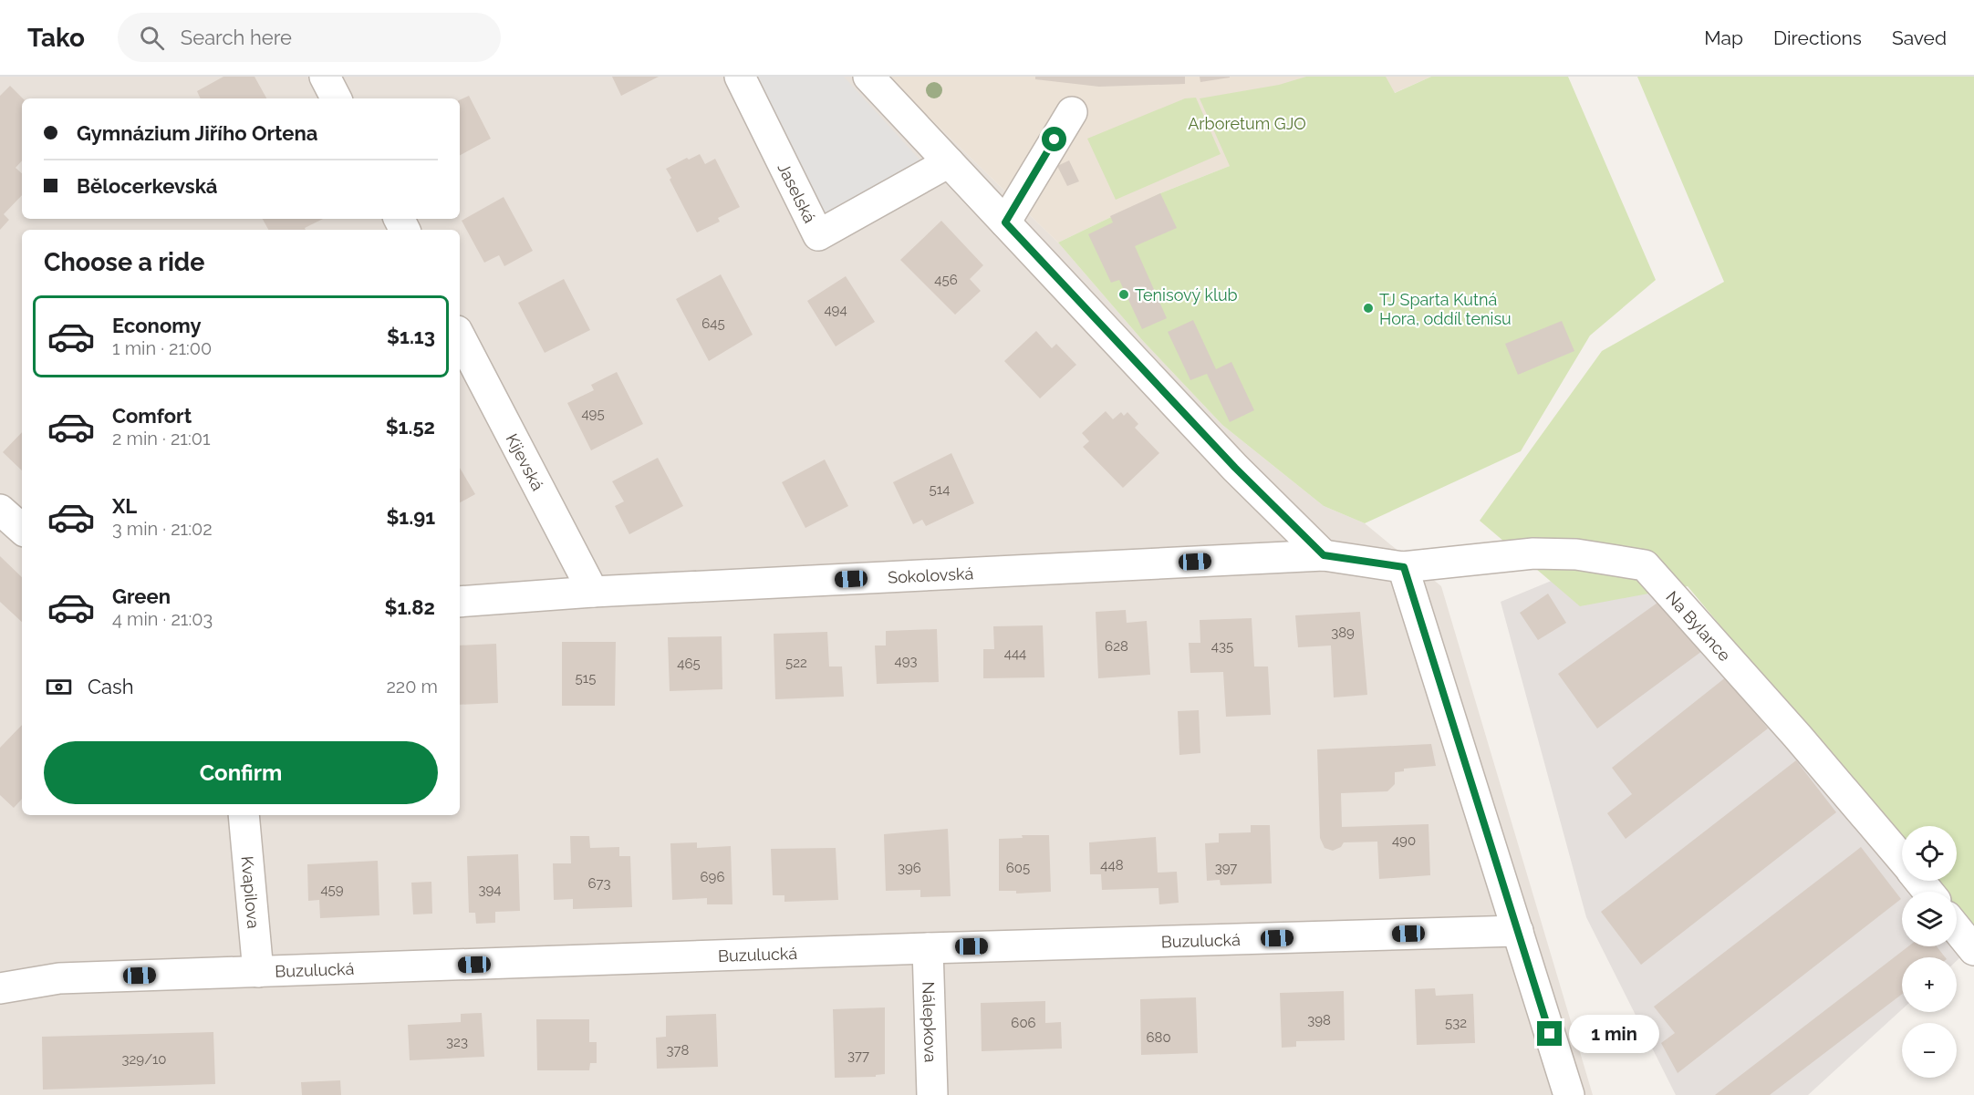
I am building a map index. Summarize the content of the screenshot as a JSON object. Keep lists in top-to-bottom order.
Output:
{
  "streets": {
    "street": [
      "Jaselská",
      "Kijevská",
      "Sokolovská",
      "Na Bylance",
      "Kvapilova",
      "Buzulucká",
      "Nálepkova"
    ]
  },
  "crossings": [
    ["Kijevská", "Sokolovská"],
    ["Sokolovská", "Na Bylance"],
    ["Kvapilova", "Buzulucká"],
    ["Buzulucká", "Nálepkova"]
  ],
  "parks": ["Arboretum GJO"],
  "places": ["Tenisový klub", "TJ Sparta Kutná Hora, oddíl tenisu"],
  "house_numbers": [
    "456",
    "494",
    "645",
    "495",
    "514",
    "389",
    "628",
    "435",
    "444",
    "493",
    "522",
    "465",
    "515",
    "490",
    "448",
    "396",
    "605",
    "397",
    "696",
    "673",
    "459",
    "394",
    "398",
    "606",
    "532",
    "680",
    "323",
    "378",
    "377",
    "329/10"
  ],
  "page": {
    "header": "Tako",
    "search": "Search here",
    "nav": ["Map", "Directions", "Saved"],
    "banner": ["Gymnázium Jiřího Ortena", "Bělocerkevská"],
    "heading": "Choose a ride",
    "list": [
      {
        "name": "Economy",
        "note": "1 min · 21:00",
        "value": "$1.13"
      },
      {
        "name": "Comfort",
        "note": "2 min · 21:01",
        "value": "$1.52"
      },
      {
        "name": "XL",
        "note": "3 min · 21:02",
        "value": "$1.91"
      },
      {
        "name": "Green",
        "note": "4 min · 21:03",
        "value": "$1.82"
      }
    ],
    "pay": ["Cash", "220 m"],
    "buttons": "Confirm",
    "map_buttons": ["+", "−"],
    "bubble": "1 min"
  }
}
